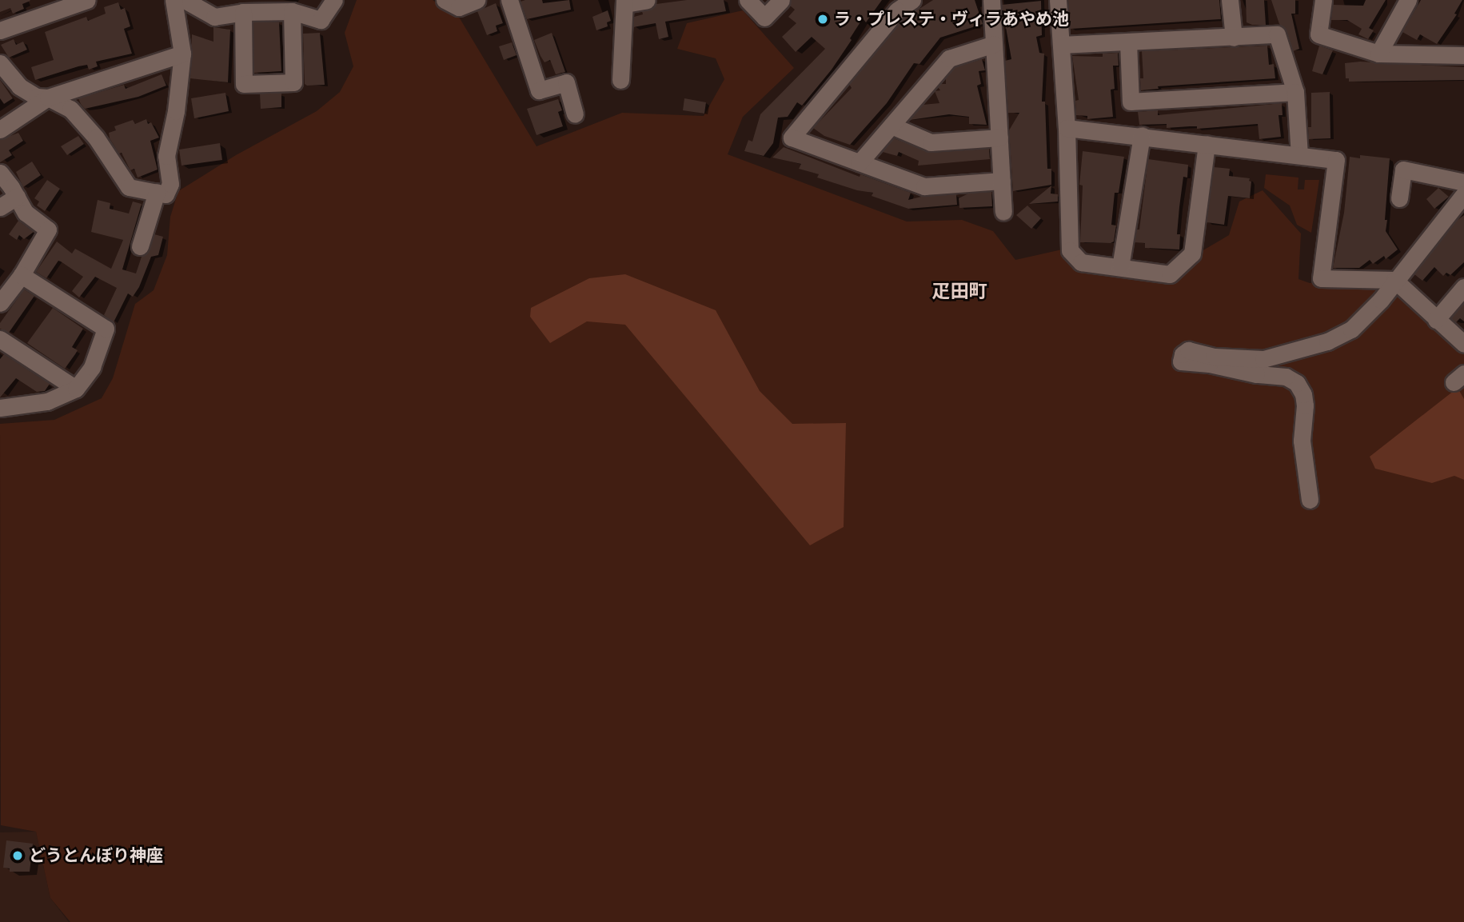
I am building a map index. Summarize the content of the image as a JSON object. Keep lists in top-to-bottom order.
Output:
{
  "districts": ["疋田町"],
  "places": ["ラ・プレステ・ヴィラあやめ池", "どうとんぼり神座"]
}
